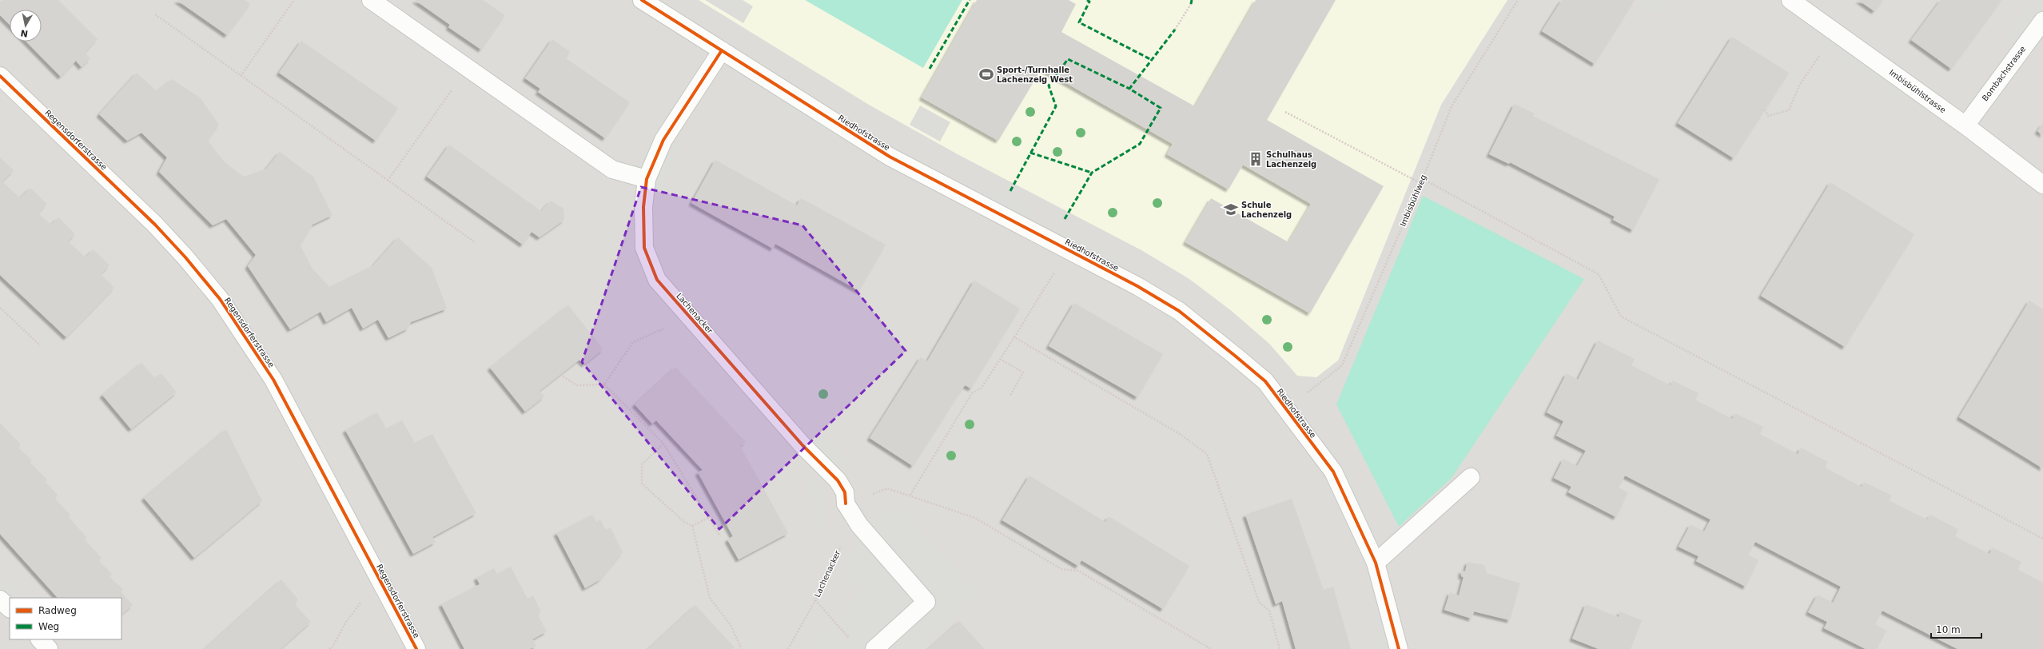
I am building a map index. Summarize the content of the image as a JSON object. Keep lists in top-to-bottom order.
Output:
{
  "streets": {
    "street": [
      "Bombachstrasse",
      "Imbisbühlstrasse",
      "Riedhofstrasse",
      "Regensdorferstrasse",
      "Lachenacker"
    ],
    "path": ["Imbisbühlweg"]
  },
  "crossings": [
    ["Bombachstrasse", "Imbisbühlstrasse"],
    ["Riedhofstrasse", "Lachenacker"]
  ],
  "places": {
    "sports": ["Sport-/Turnhalle Lachenzelg West"],
    "building": ["Schulhaus Lachenzelg"],
    "school or university": ["Schule Lachenzelg"]
  },
  "legend": ["Radweg", "Weg"],
  "scale_bar": "10 m",
  "north": "bottom"
}
